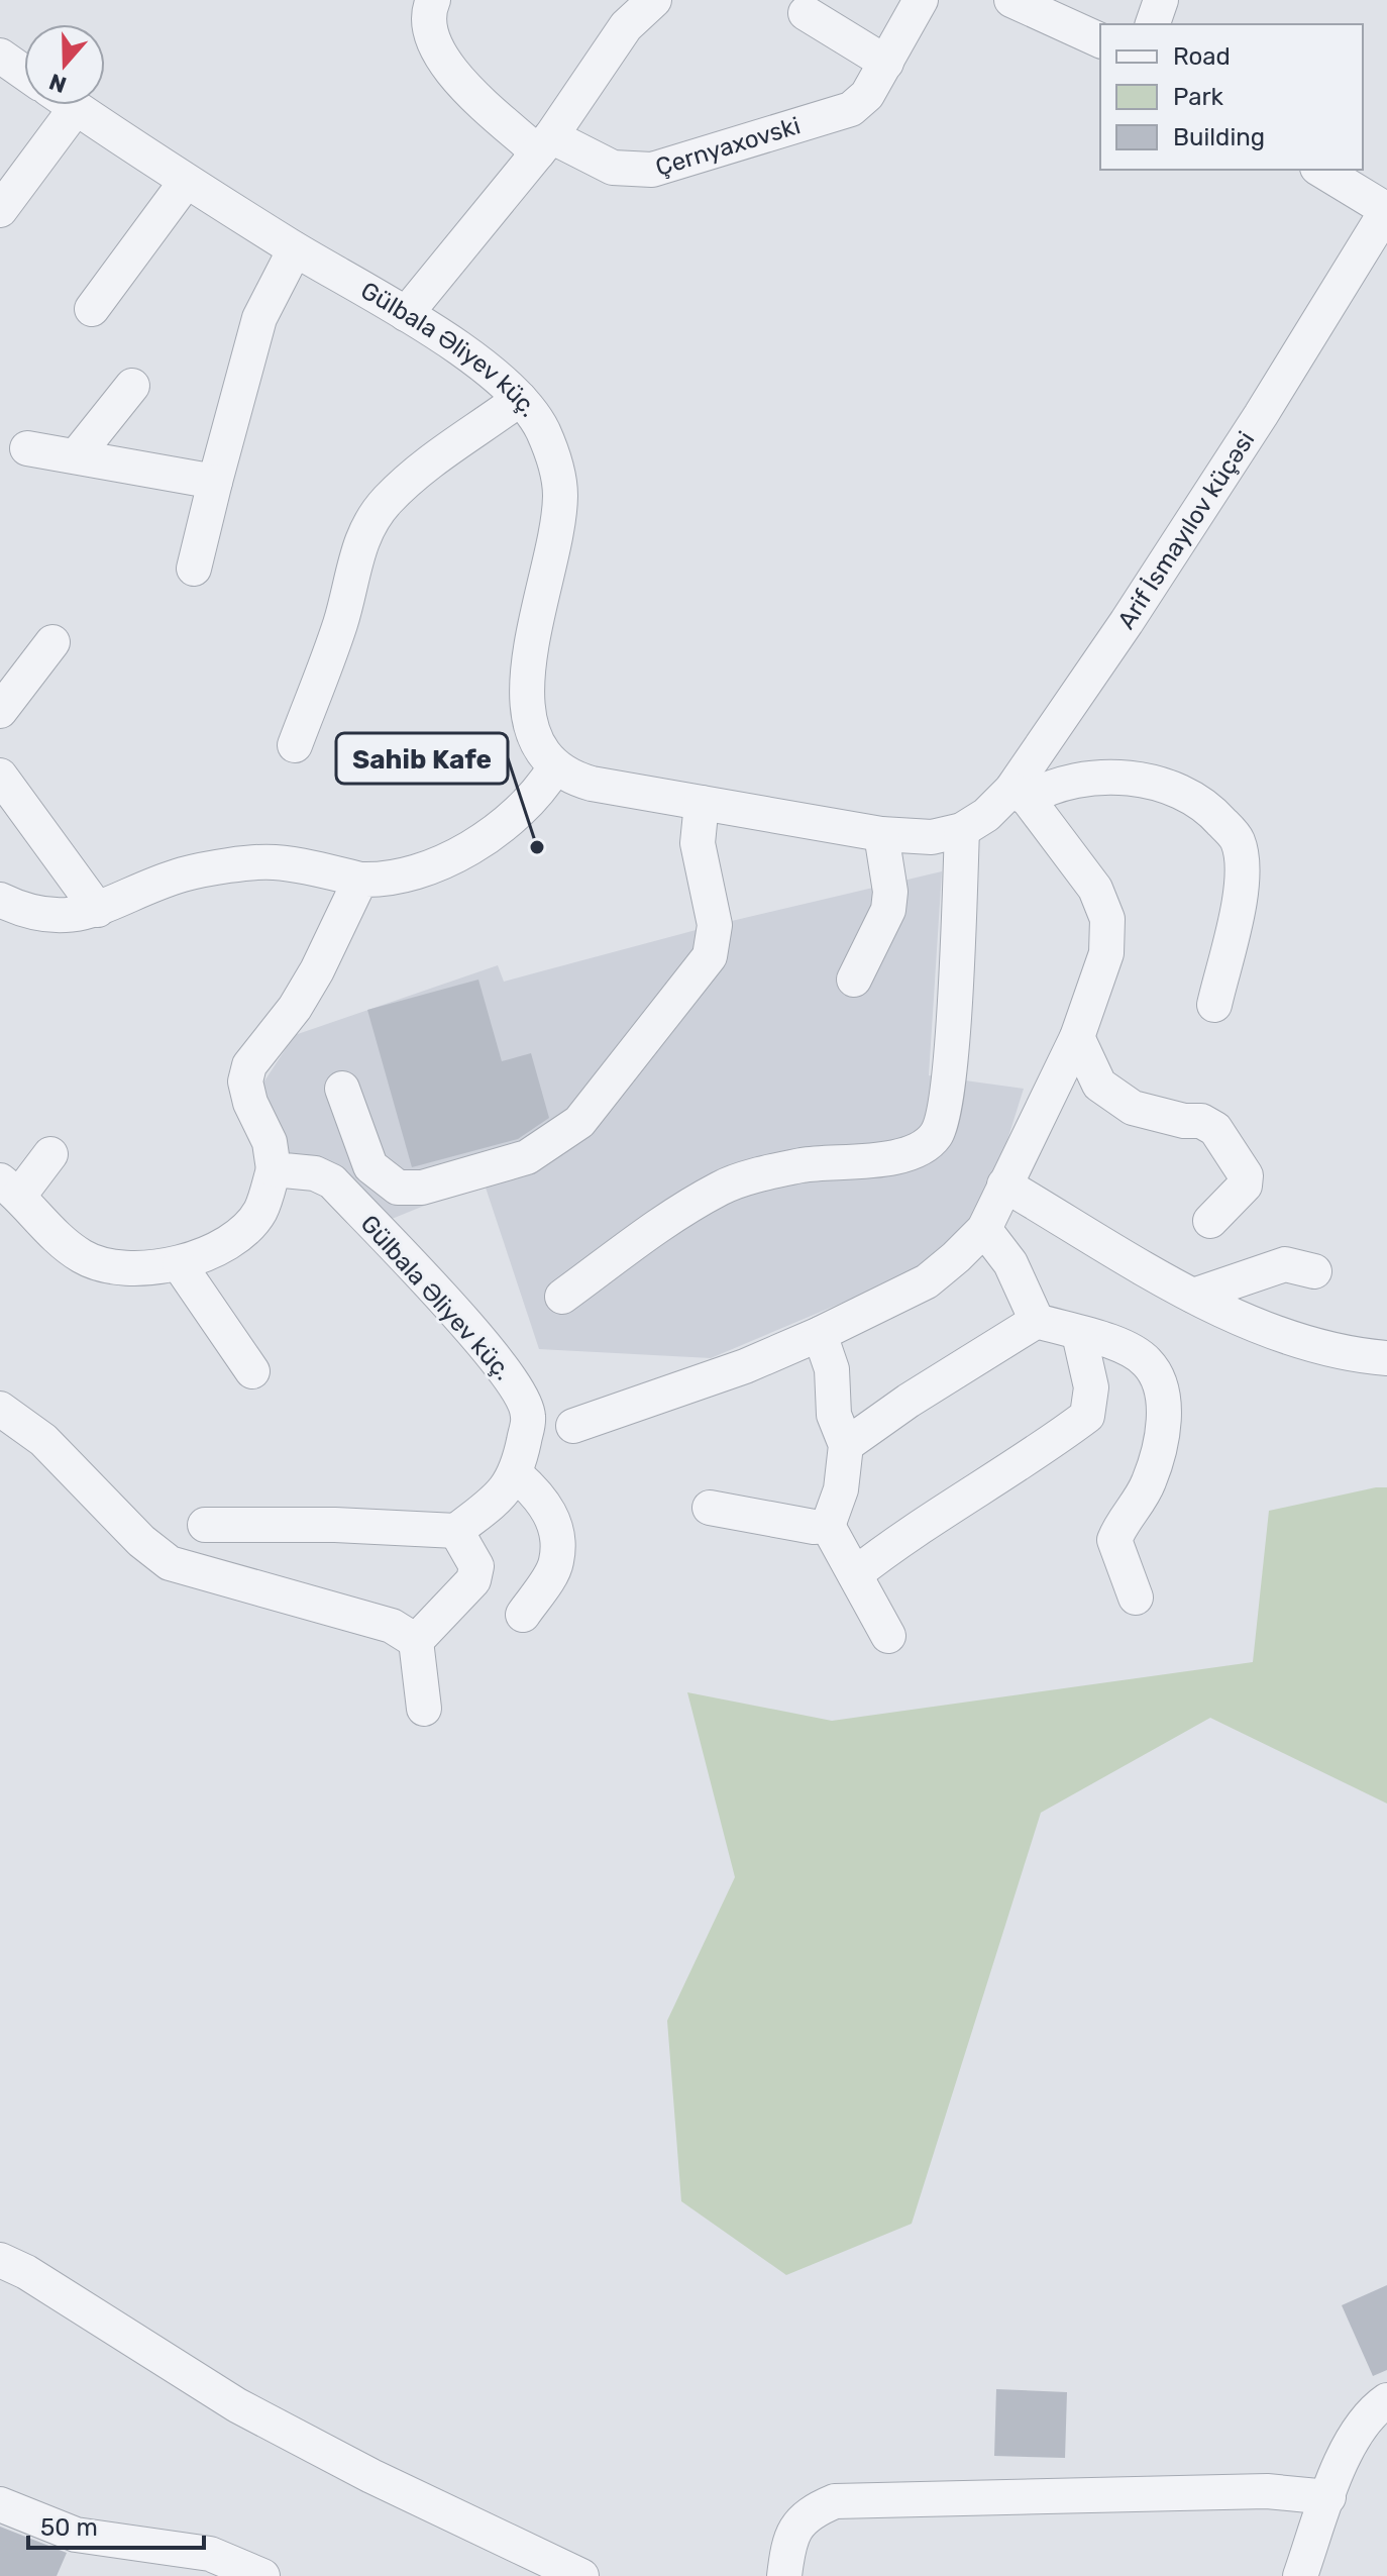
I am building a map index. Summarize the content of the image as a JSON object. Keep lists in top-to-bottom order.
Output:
{
  "streets": {
    "street": ["Çernyaxovski", "Gülbala Əliyev küç.", "Arif İsmayılov küçəsi"]
  },
  "places": ["Sahib Kafe"],
  "legend": ["Road", "Park", "Building"],
  "scale_bar": "50 m",
  "north": "bottom"
}
